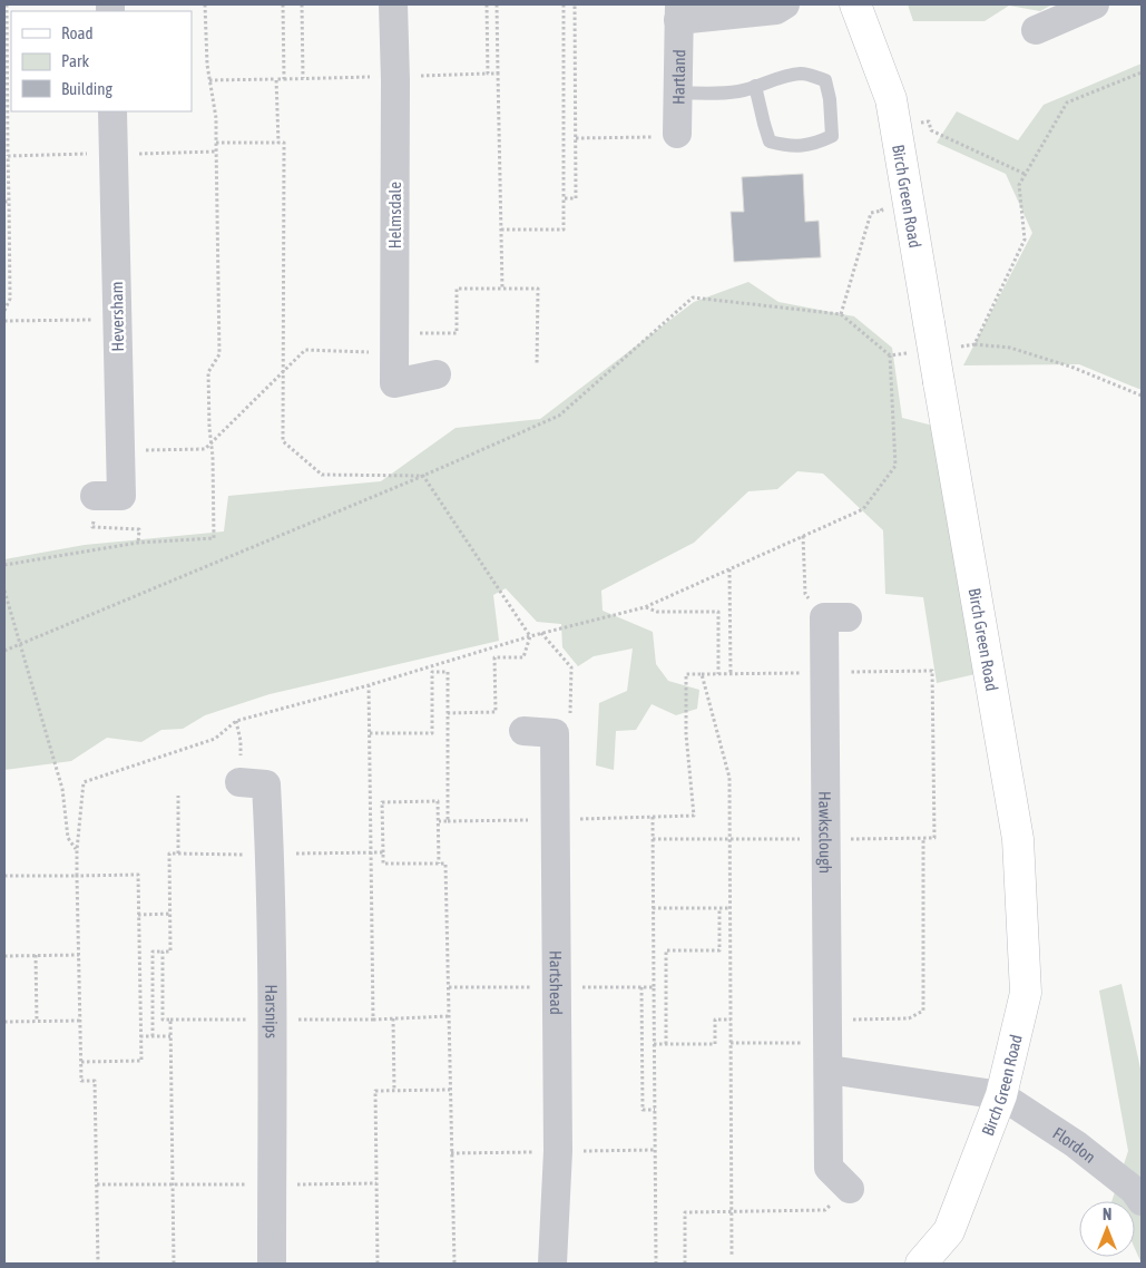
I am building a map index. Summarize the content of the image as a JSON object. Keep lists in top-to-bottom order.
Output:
{
  "streets": {
    "street": [
      "Hartland",
      "Birch Green Road",
      "Helmsdale",
      "Heversham",
      "Hawksclough",
      "Hartshead",
      "Harsnips",
      "Flordon"
    ]
  },
  "crossings": [
    ["Birch Green Road", "Flordon"]
  ],
  "legend": ["Road", "Park", "Building"],
  "north": "top"
}
